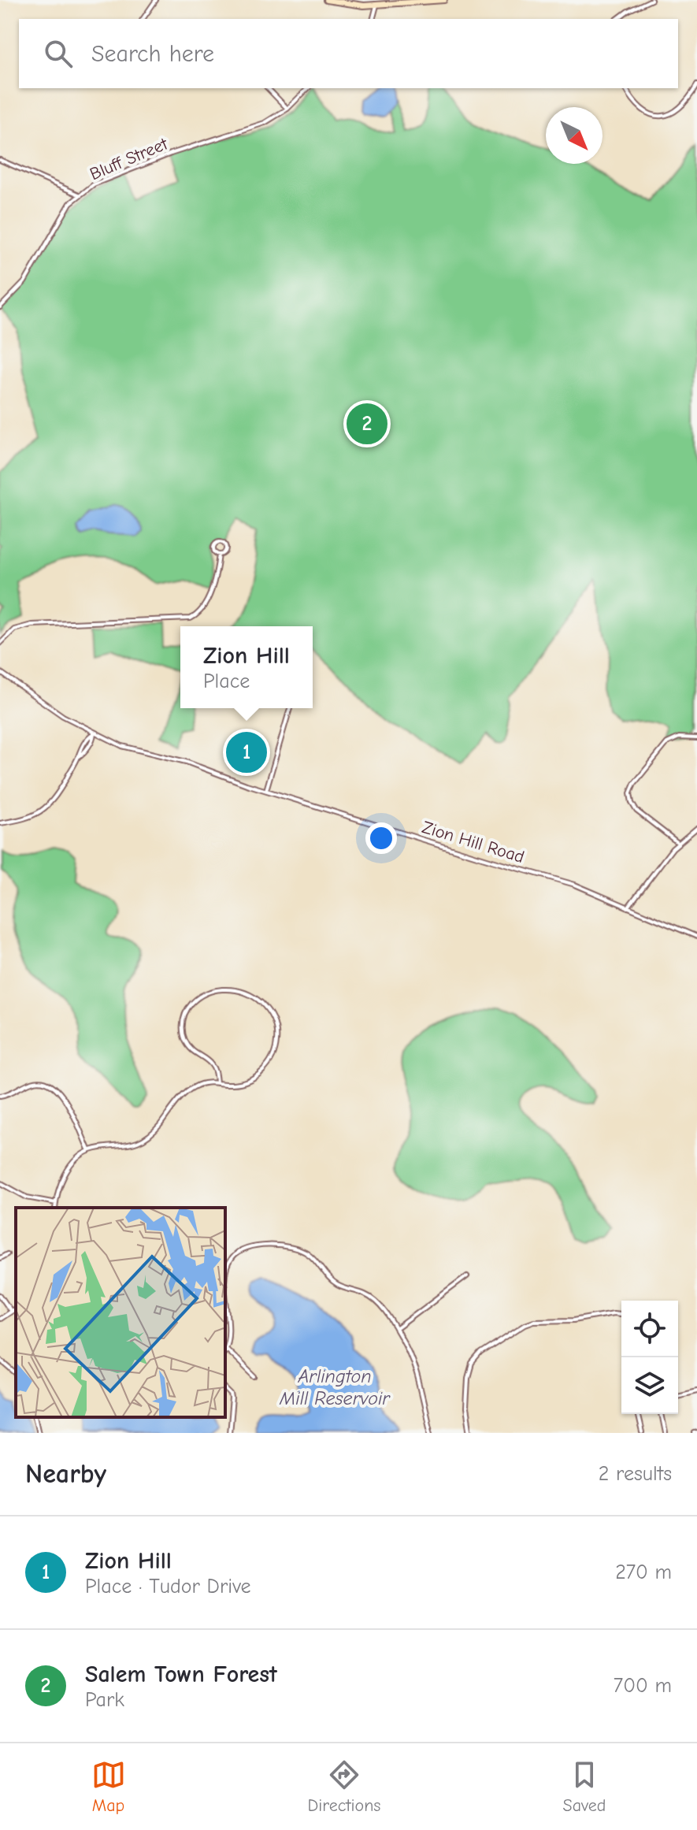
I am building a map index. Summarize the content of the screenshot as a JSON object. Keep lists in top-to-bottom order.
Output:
{
  "streets": {
    "street": ["Bluff Street", "Zion Hill Road"]
  },
  "water": ["Arlington Mill Reservoir"],
  "north": "bottom right",
  "page": {
    "search": "Search here",
    "pins": ["2", "1"],
    "popup": ["Zion Hill", "Place"],
    "heading": ["Nearby", "2 results"],
    "list": [
      {
        "mark": "1",
        "name": "Zion Hill",
        "note": "Place · Tudor Drive",
        "value": "270 m"
      },
      {
        "mark": "2",
        "name": "Salem Town Forest",
        "note": "Park",
        "value": "700 m"
      }
    ],
    "nav": ["Map", "Directions", "Saved"]
  }
}
